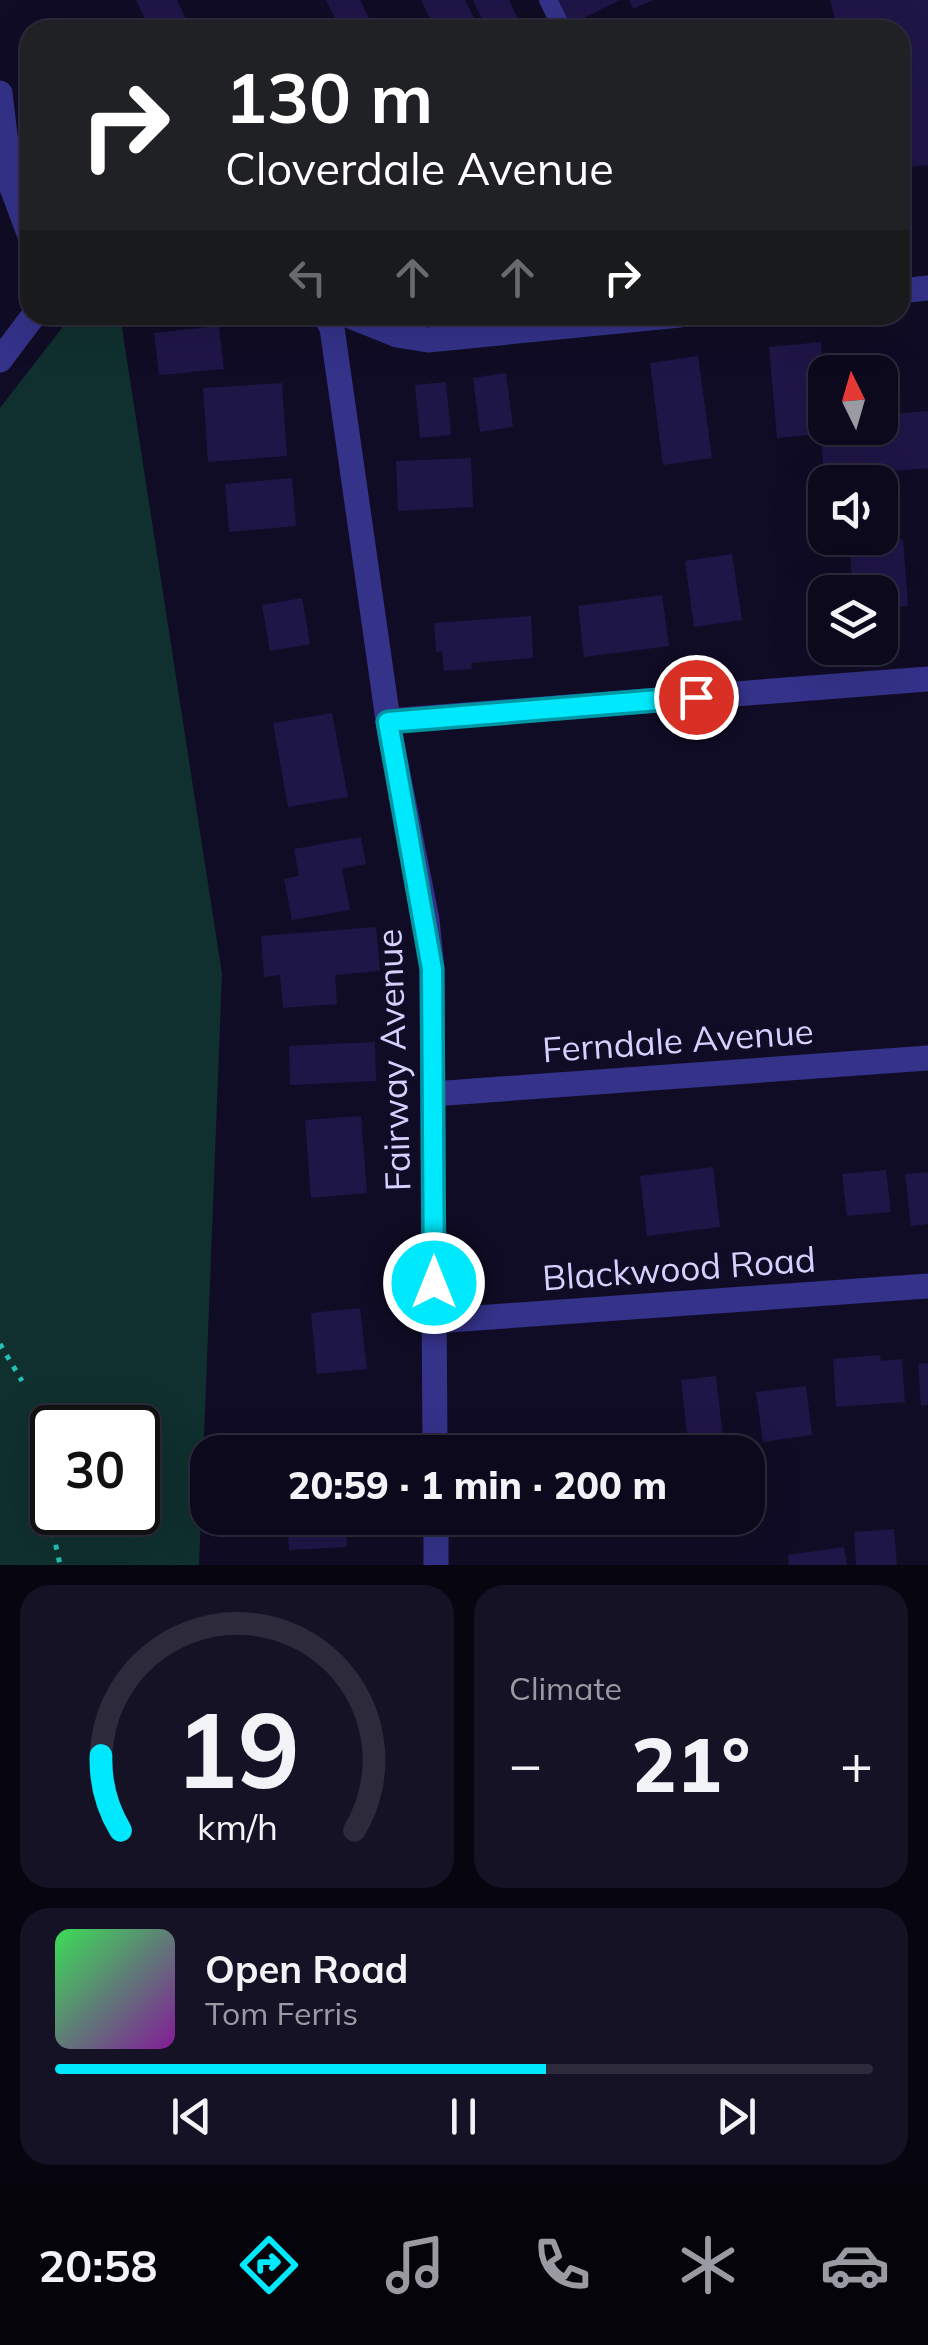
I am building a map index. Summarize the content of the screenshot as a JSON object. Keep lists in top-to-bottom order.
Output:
{
  "streets": {
    "street": ["Ferndale Avenue", "Fairway Avenue", "Blackwood Road"]
  },
  "crossings": [
    ["Ferndale Avenue", "Fairway Avenue"],
    ["Fairway Avenue", "Blackwood Road"]
  ],
  "north": "top",
  "page": {
    "turn": ["130 m", "Cloverdale Avenue"],
    "limit": "30",
    "trip": "20:59 · 1 min · 200 m",
    "tile": "Climate",
    "heat": ["−", "21°", "+"],
    "song": ["Open Road", "Tom Ferris"],
    "tabs": "20:58",
    "gauge": ["19", "km/h"]
  }
}
